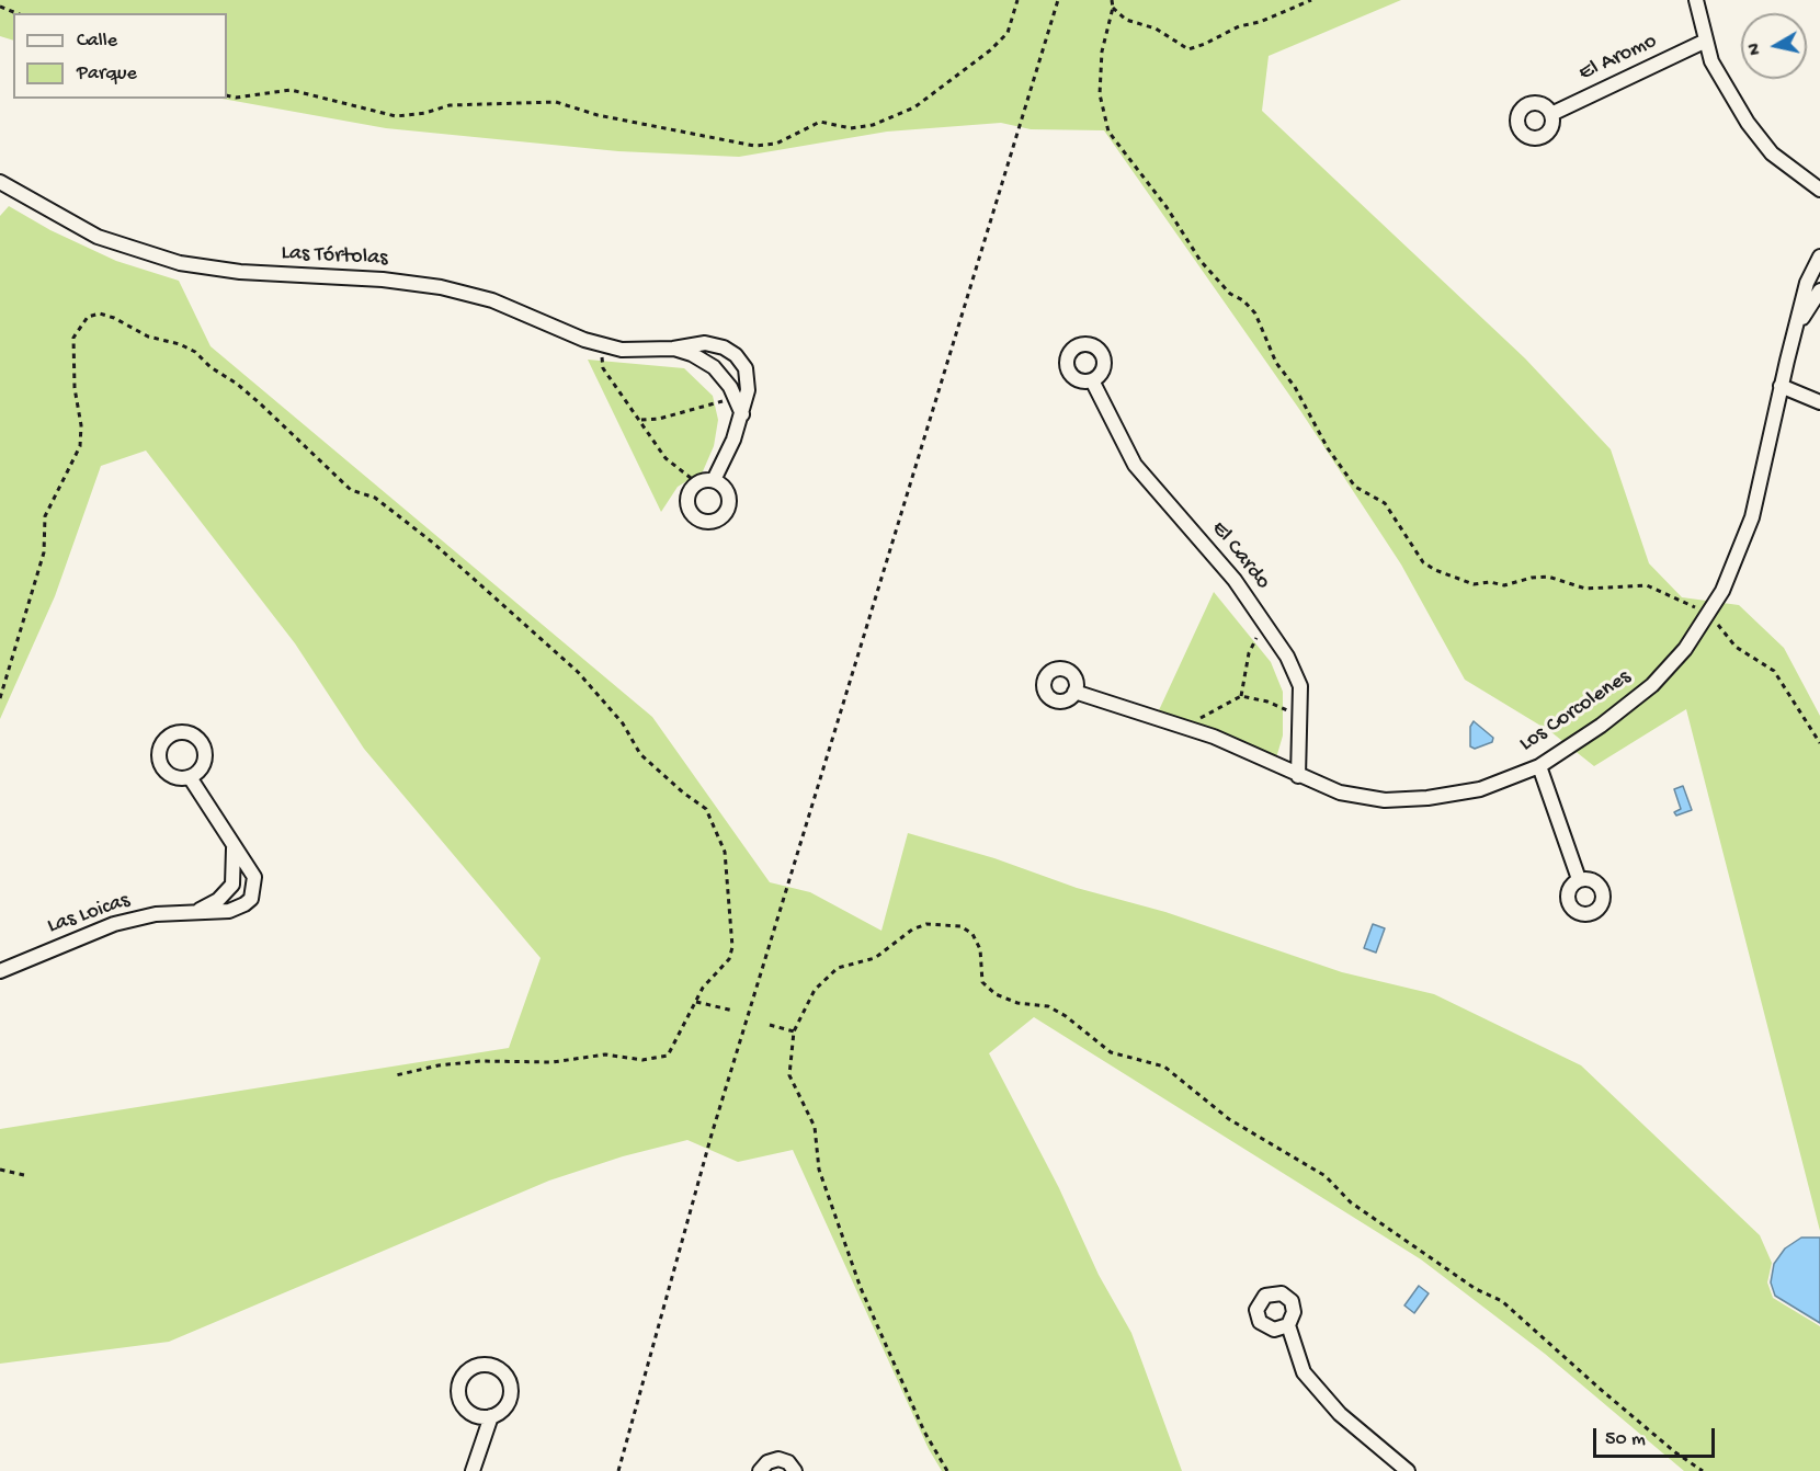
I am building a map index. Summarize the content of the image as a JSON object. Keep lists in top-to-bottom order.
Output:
{
  "streets": {
    "street": [
      "El Aromo",
      "Las Tórtolas",
      "El Cardo",
      "Los Corcolenes",
      "Las Loicas"
    ]
  },
  "crossings": [
    ["El Cardo", "Los Corcolenes"]
  ],
  "legend": ["Calle", "Parque"],
  "scale_bar": "50 m",
  "north": "left"
}
